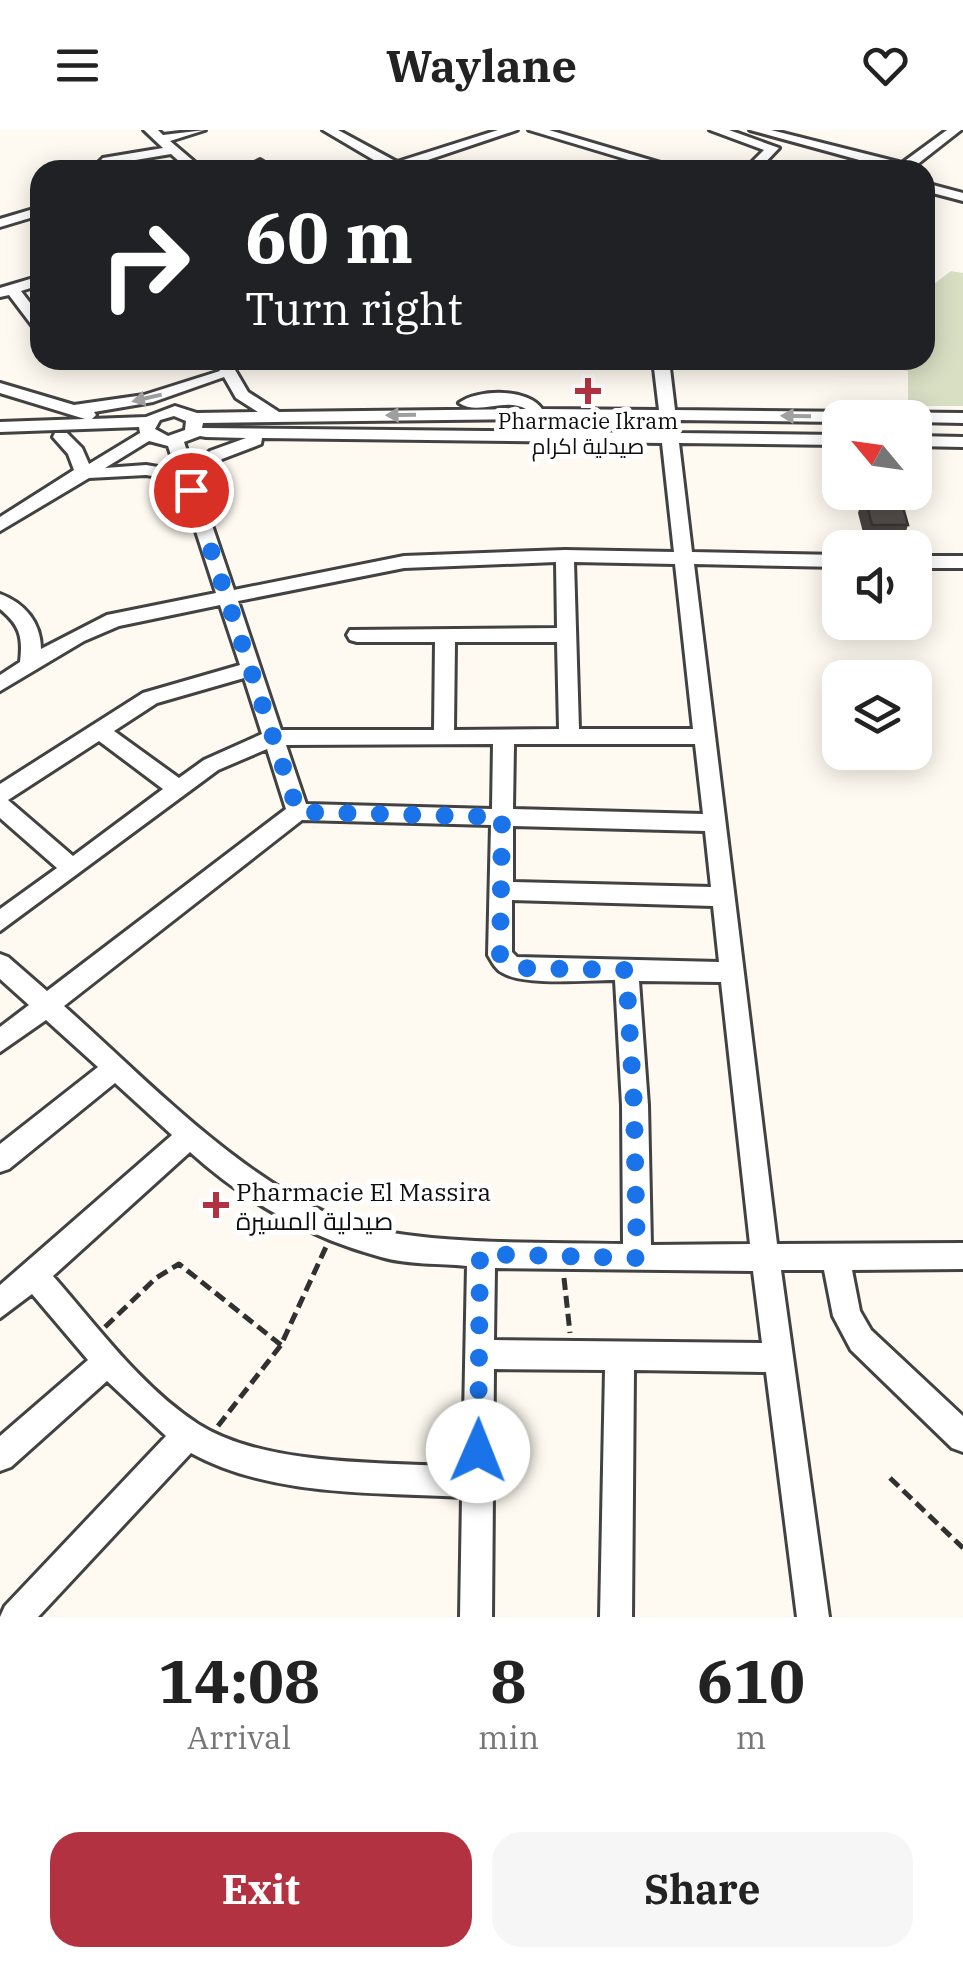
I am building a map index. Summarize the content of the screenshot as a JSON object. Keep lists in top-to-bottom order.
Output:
{
  "places": {
    "health": ["Pharmacie Ikram صيدلية اكرام", "Pharmacie El Massira صيدلية المسيرة"]
  },
  "north": "top left",
  "page": {
    "header": "Waylane",
    "turn": ["60 m", "Turn right"],
    "eta": [
      "14:08",
      "Arrival",
      "8",
      "min",
      "610",
      "m"
    ],
    "buttons": ["Exit", "Share"]
  }
}
